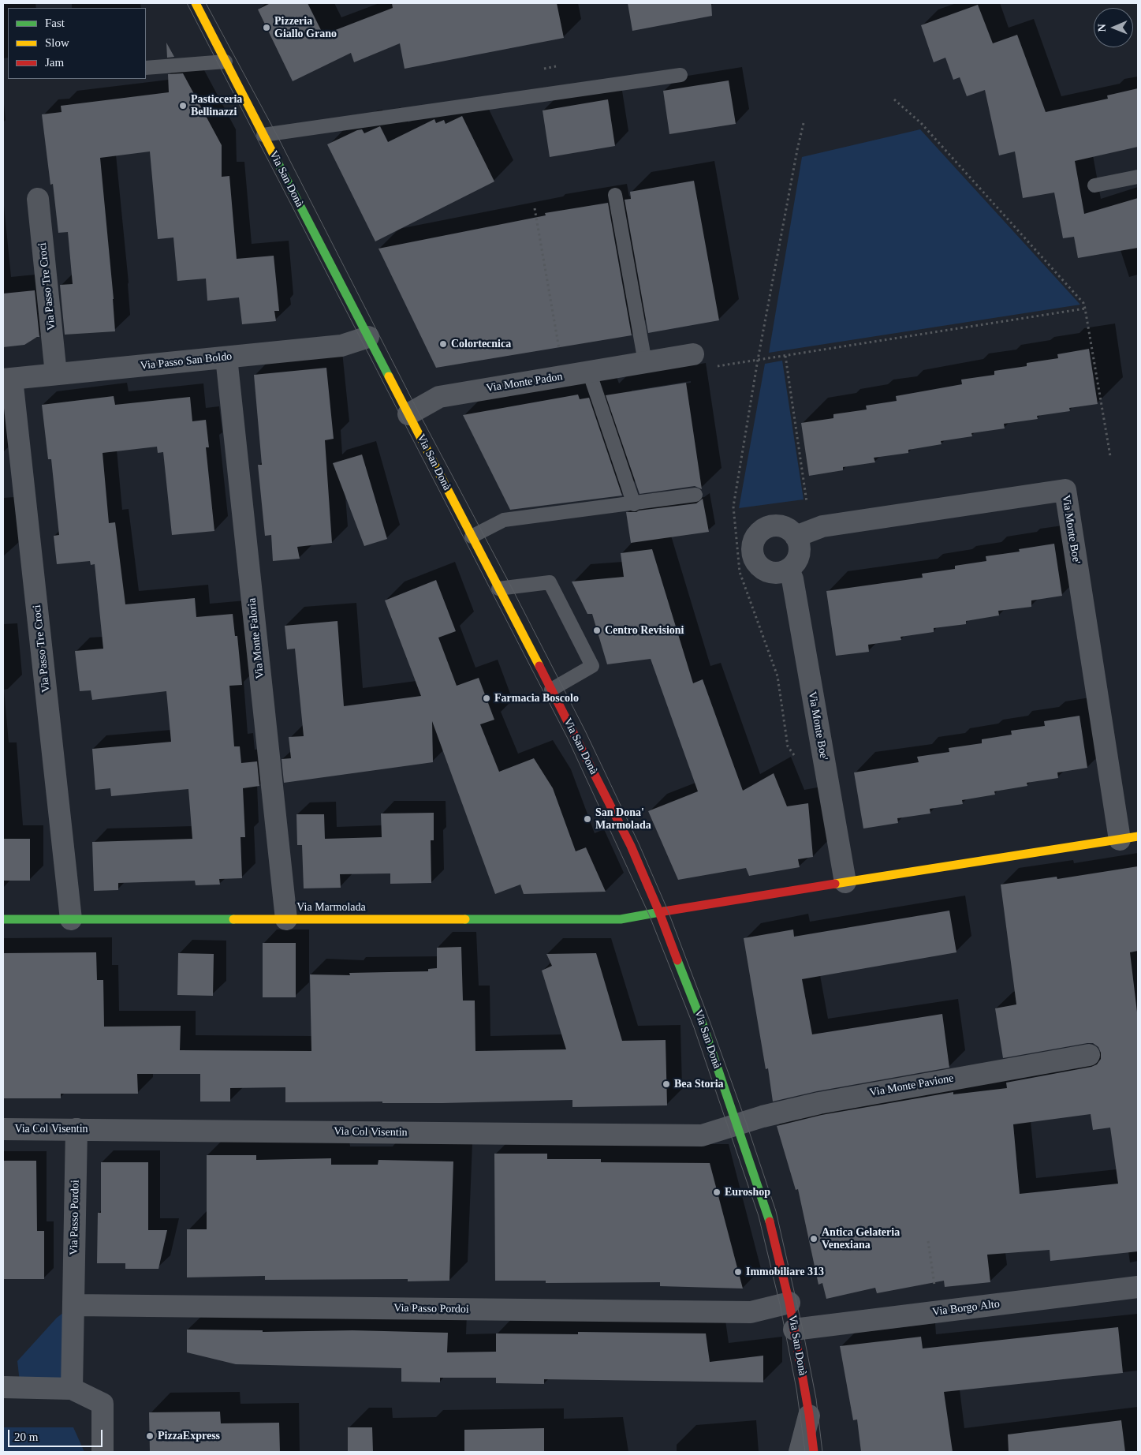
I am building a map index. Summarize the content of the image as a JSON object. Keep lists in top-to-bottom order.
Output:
{
  "streets": {
    "main road": ["Via San Donà", "Via Monte Boe'", "Via Marmolada"],
    "street": [
      "Via Passo Tre Croci",
      "Via Passo San Boldo",
      "Via Monte Padon",
      "Via Monte Faloria",
      "Via Monte Pavione",
      "Via Col Visentin",
      "Via Passo Pordoi",
      "Via Borgo Alto"
    ]
  },
  "crossings": [
    ["Via San Donà", "Via Passo San Boldo"],
    ["Via San Donà", "Via Monte Padon"],
    ["Via San Donà", "Via Monte Boe'"],
    ["Via San Donà", "Via Marmolada"],
    ["Via San Donà", "Via Monte Pavione"],
    ["Via San Donà", "Via Col Visentin"],
    ["Via San Donà", "Via Passo Pordoi"],
    ["Via San Donà", "Via Borgo Alto"],
    ["Via Passo Tre Croci", "Via Passo San Boldo"],
    ["Via Passo Tre Croci", "Via Marmolada"],
    ["Via Passo San Boldo", "Via Monte Faloria"],
    ["Via Monte Boe'", "Via Marmolada"],
    ["Via Monte Faloria", "Via Marmolada"],
    ["Via Monte Pavione", "Via Col Visentin"],
    ["Via Col Visentin", "Via Passo Pordoi"]
  ],
  "places": [
    "Pizzeria Giallo Grano",
    "Pasticceria Bellinazzi",
    "Colortecnica",
    "Centro Revisioni",
    "Farmacia Boscolo",
    "San Dona' Marmolada",
    "Bea Storia",
    "Euroshop",
    "Antica Gelateria Venexiana",
    "Immobiliare 313",
    "PizzaExpress"
  ],
  "legend": ["Fast", "Slow", "Jam"],
  "scale_bar": "20 m",
  "north": "left"
}
